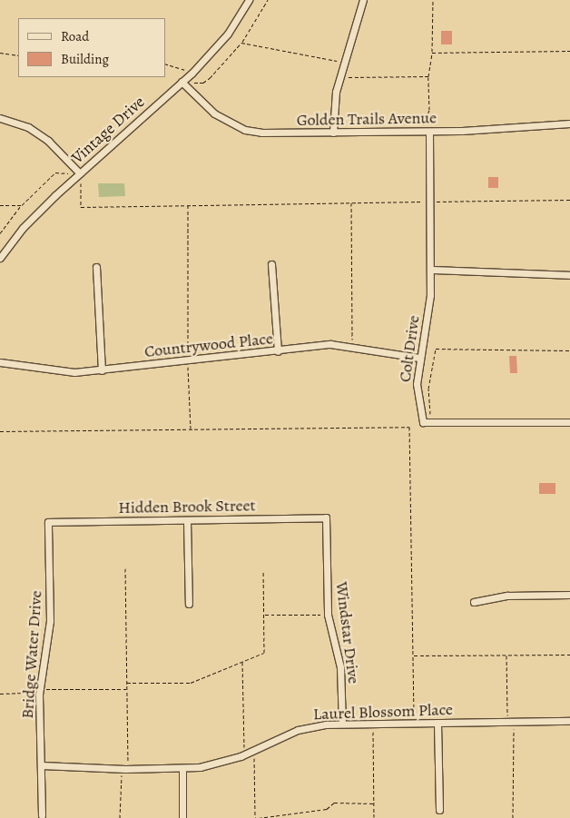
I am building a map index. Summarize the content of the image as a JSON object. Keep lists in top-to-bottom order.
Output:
{
  "streets": {
    "street": [
      "Golden Trails Avenue",
      "Vintage Drive",
      "Countrywood Place",
      "Colt Drive",
      "Hidden Brook Street",
      "Windstar Drive",
      "Bridge Water Drive",
      "Laurel Blossom Place"
    ]
  },
  "crossings": [
    ["Golden Trails Avenue", "Vintage Drive"],
    ["Golden Trails Avenue", "Colt Drive"],
    ["Countrywood Place", "Colt Drive"],
    ["Hidden Brook Street", "Windstar Drive"],
    ["Hidden Brook Street", "Bridge Water Drive"],
    ["Windstar Drive", "Laurel Blossom Place"],
    ["Bridge Water Drive", "Laurel Blossom Place"]
  ],
  "legend": ["Road", "Building"]
}
